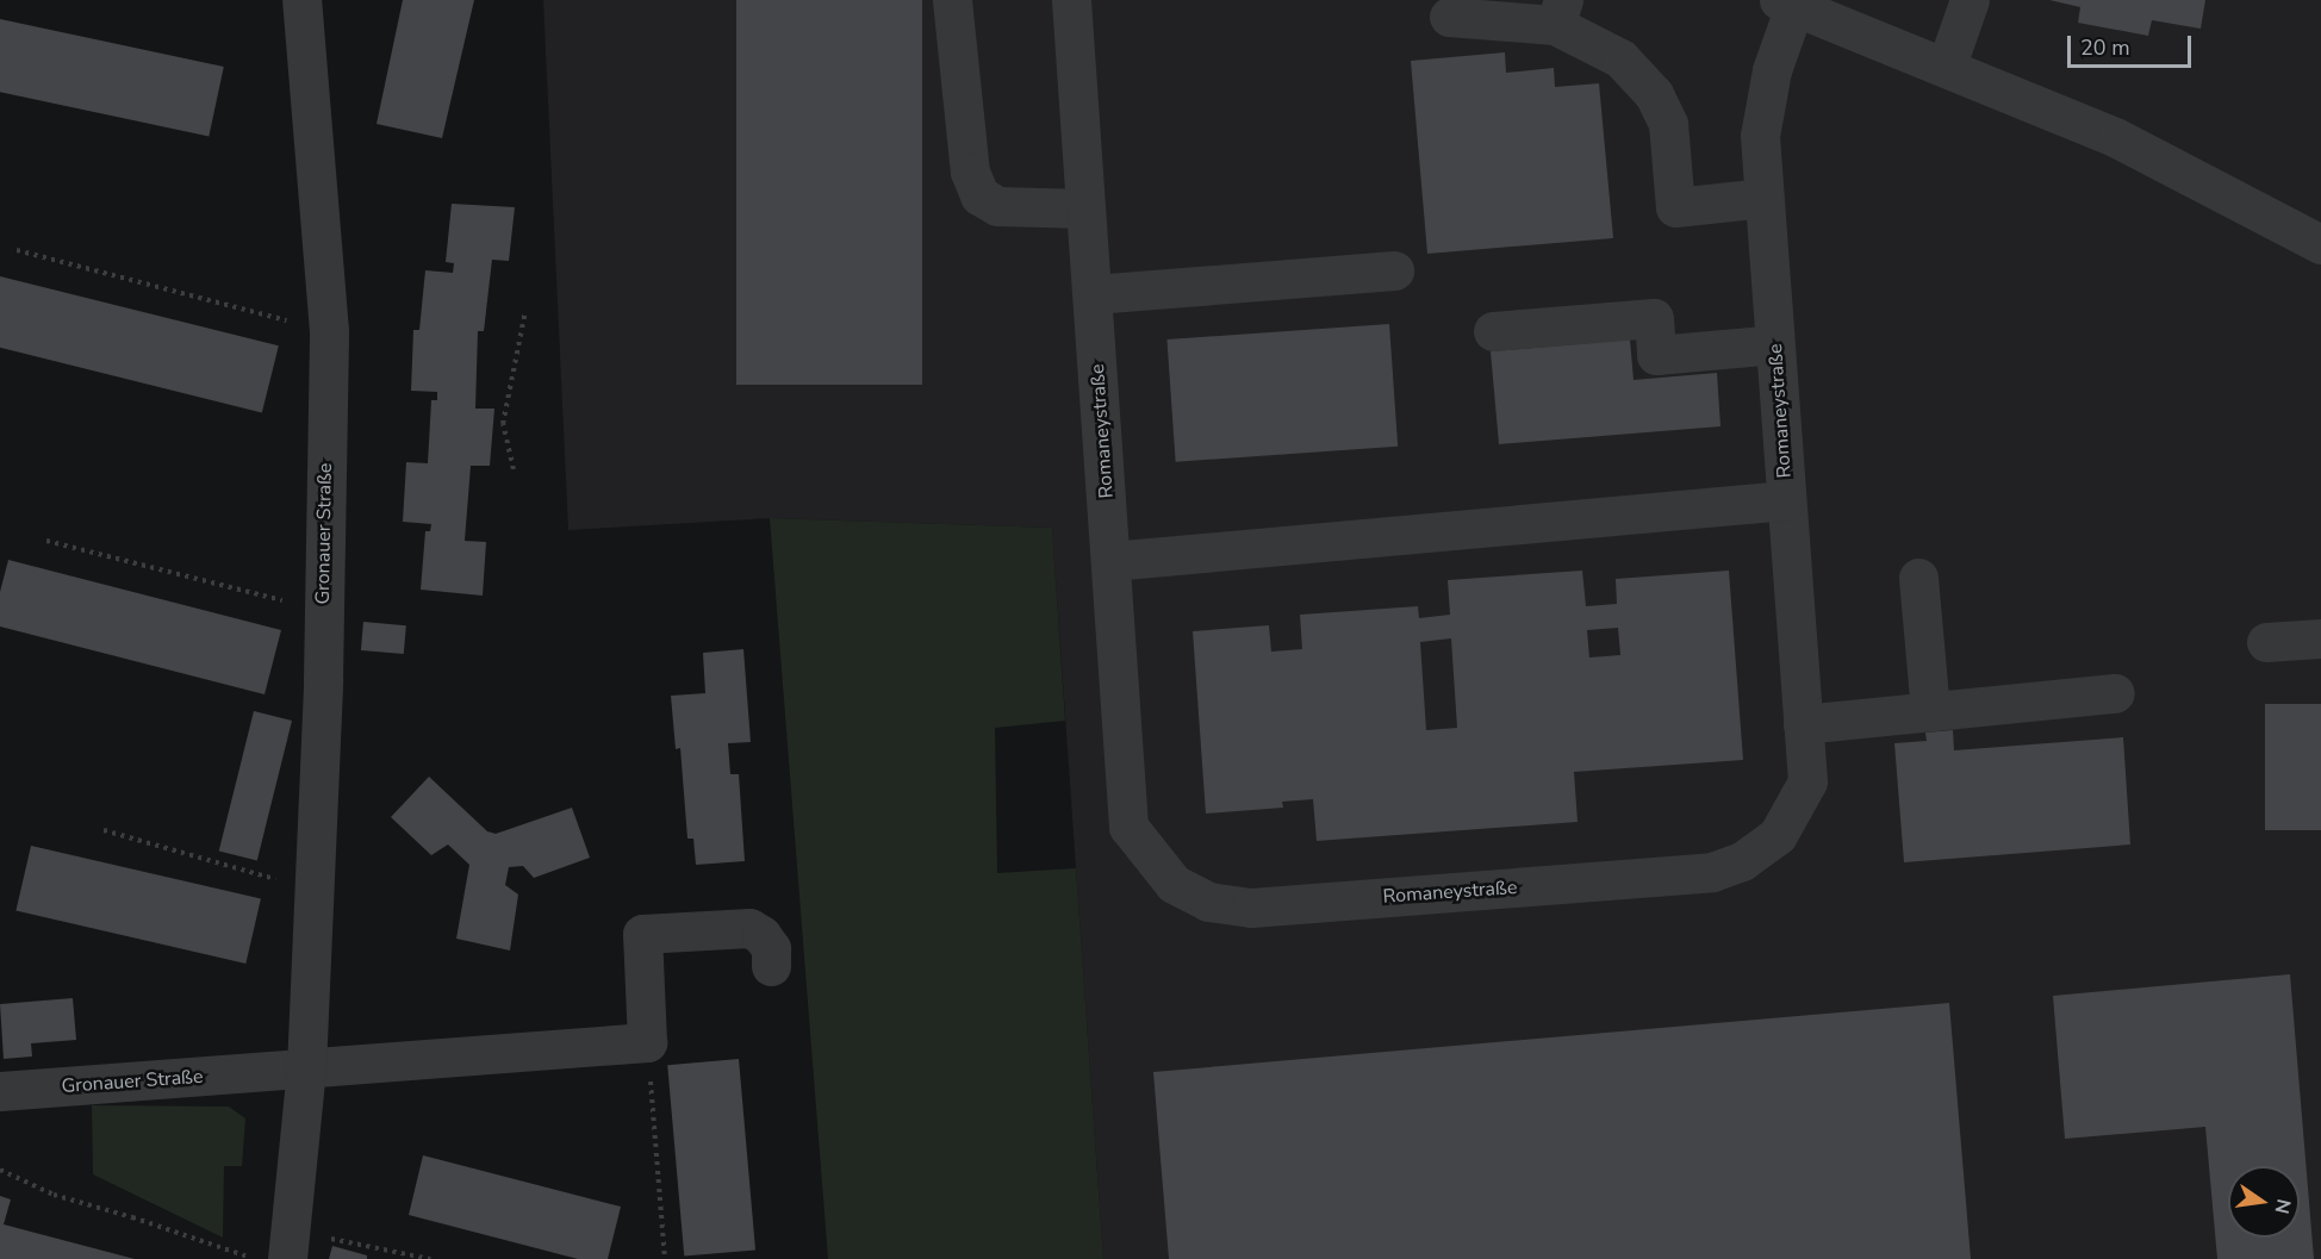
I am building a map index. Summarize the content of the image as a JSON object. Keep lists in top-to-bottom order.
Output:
{
  "streets": {
    "street": ["Romaneystraße", "Gronauer Straße"]
  },
  "scale_bar": "20 m",
  "north": "right"
}
